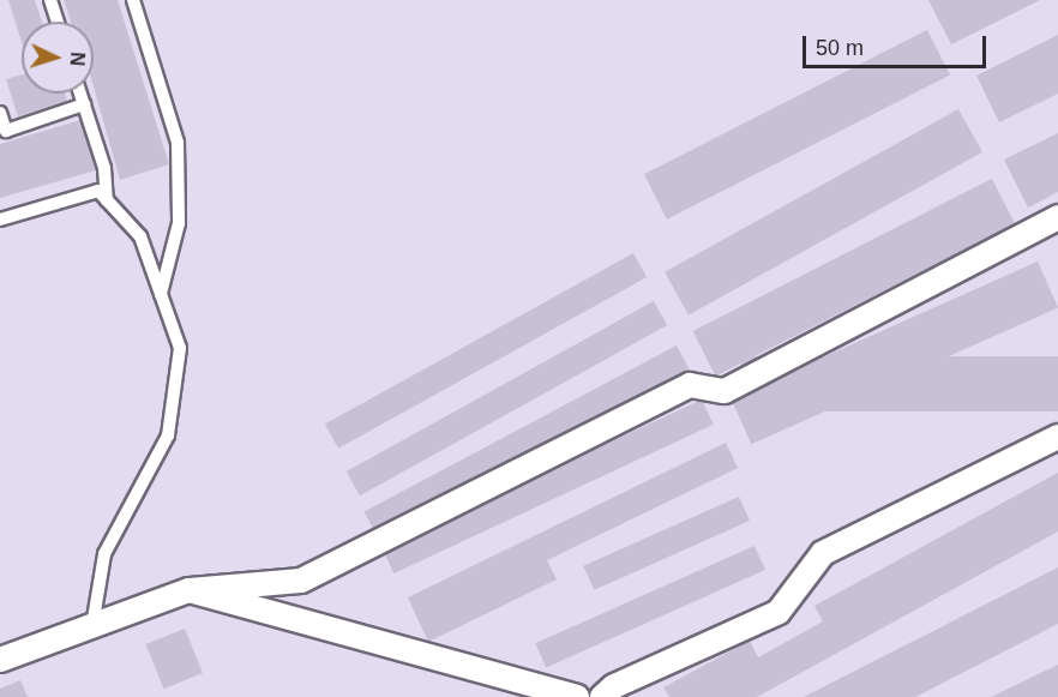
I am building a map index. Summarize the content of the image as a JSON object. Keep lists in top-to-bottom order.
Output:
{
  "scale_bar": "50 m",
  "north": "right"
}
